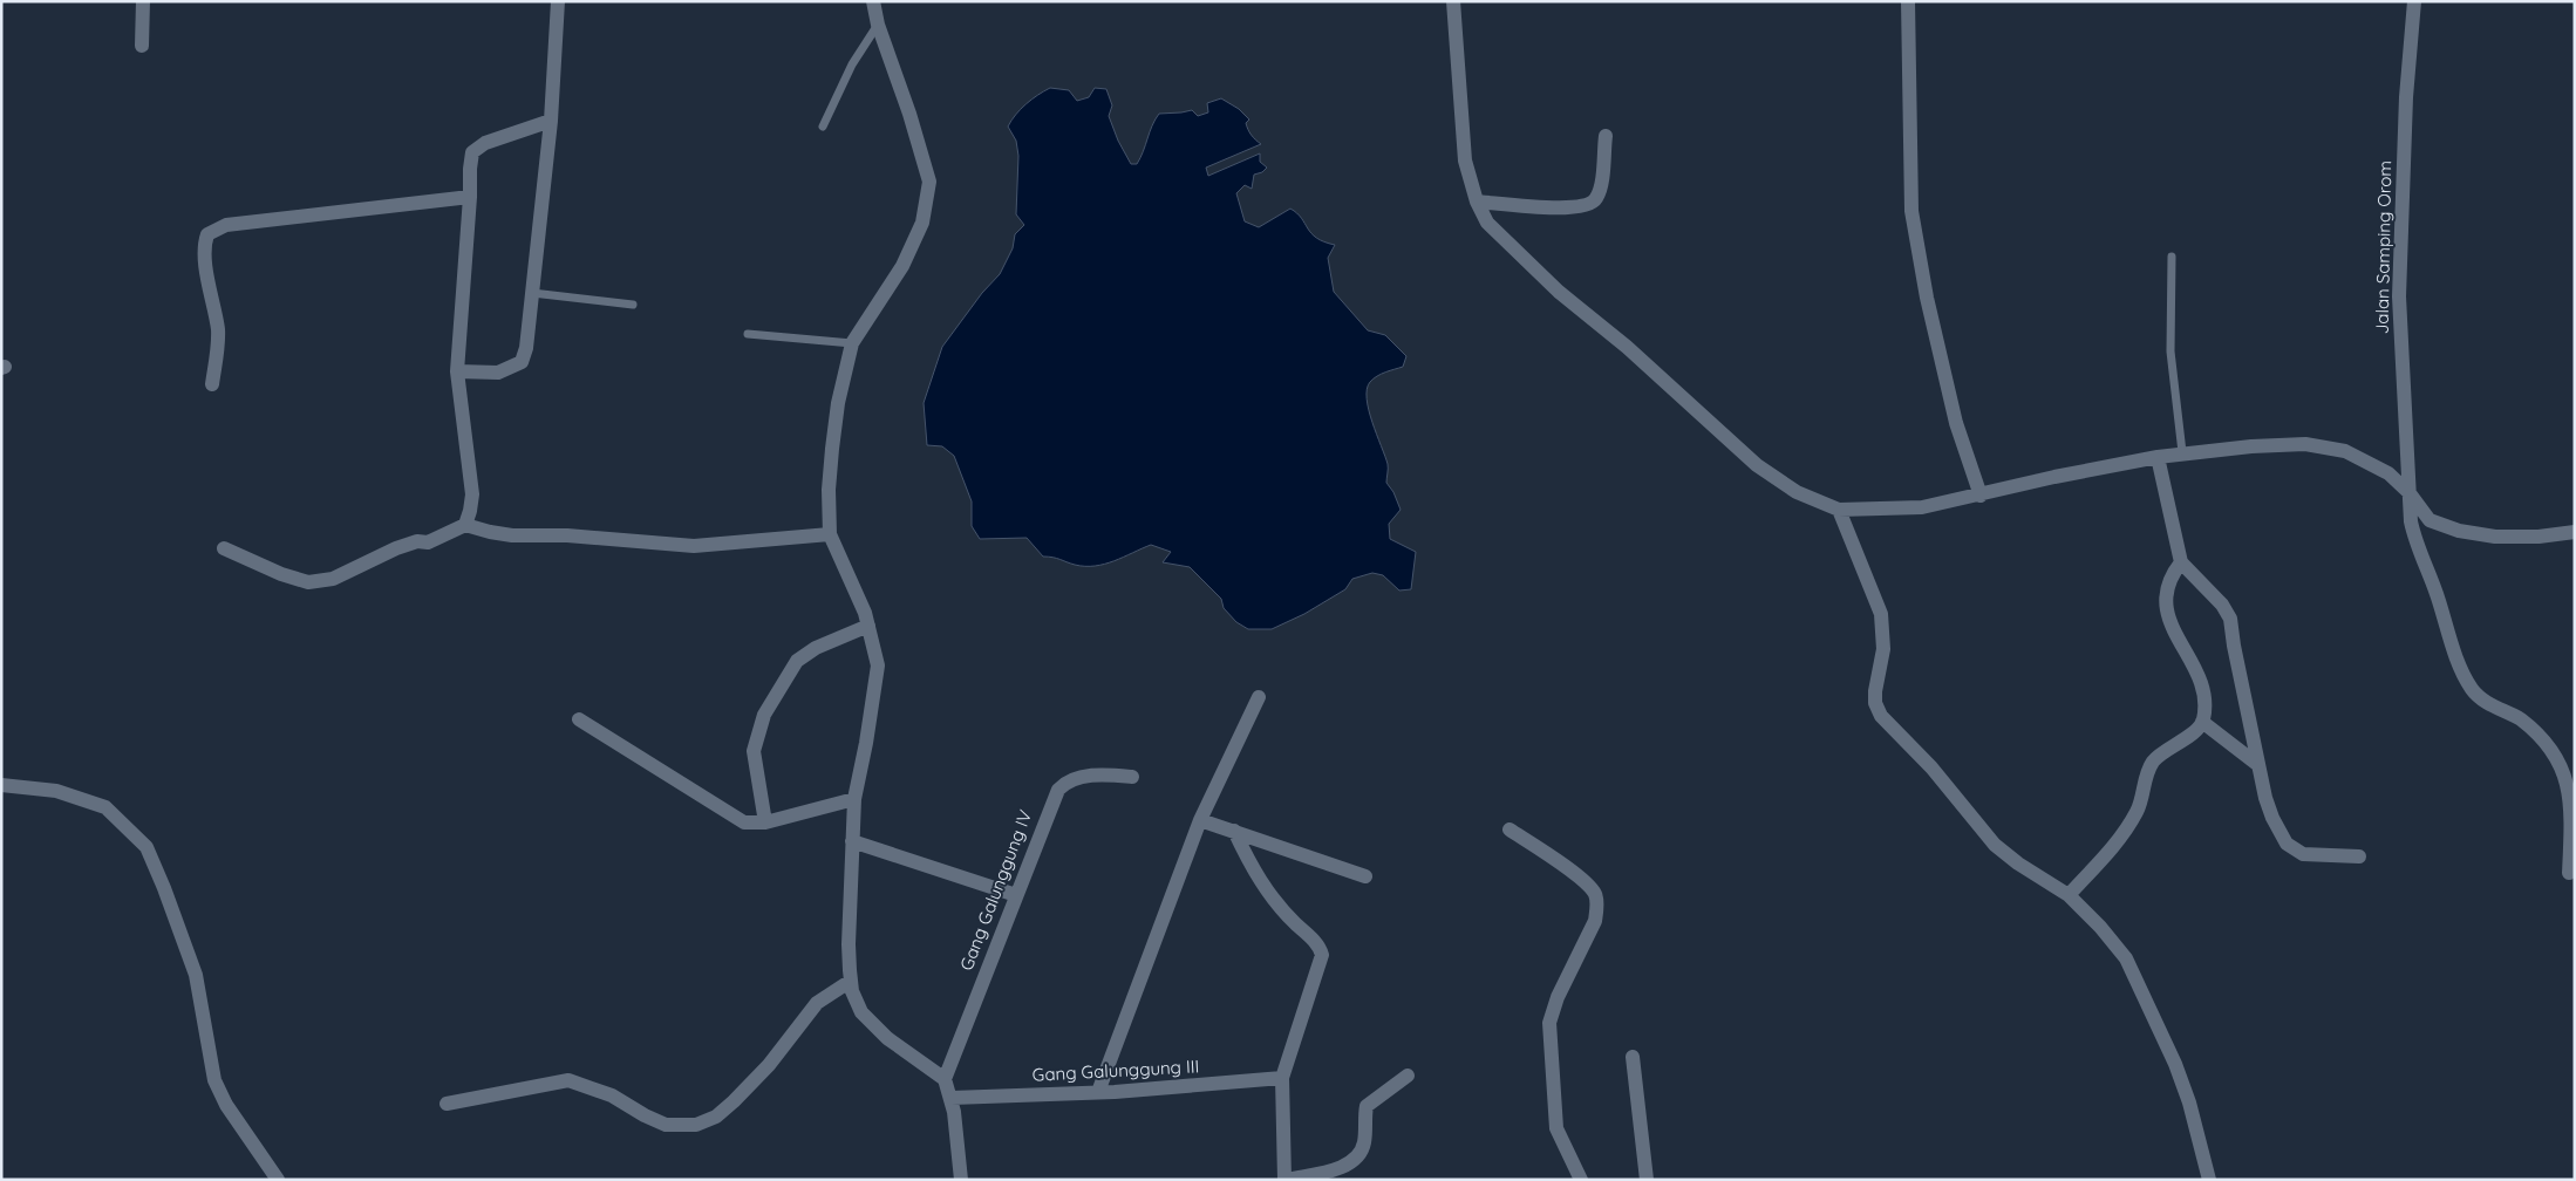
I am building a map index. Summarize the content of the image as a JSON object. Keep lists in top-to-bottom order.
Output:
{
  "streets": {
    "street": ["Jalan Samping Orom", "Gang Galunggung IV", "Gang Galunggung III"]
  }
}
